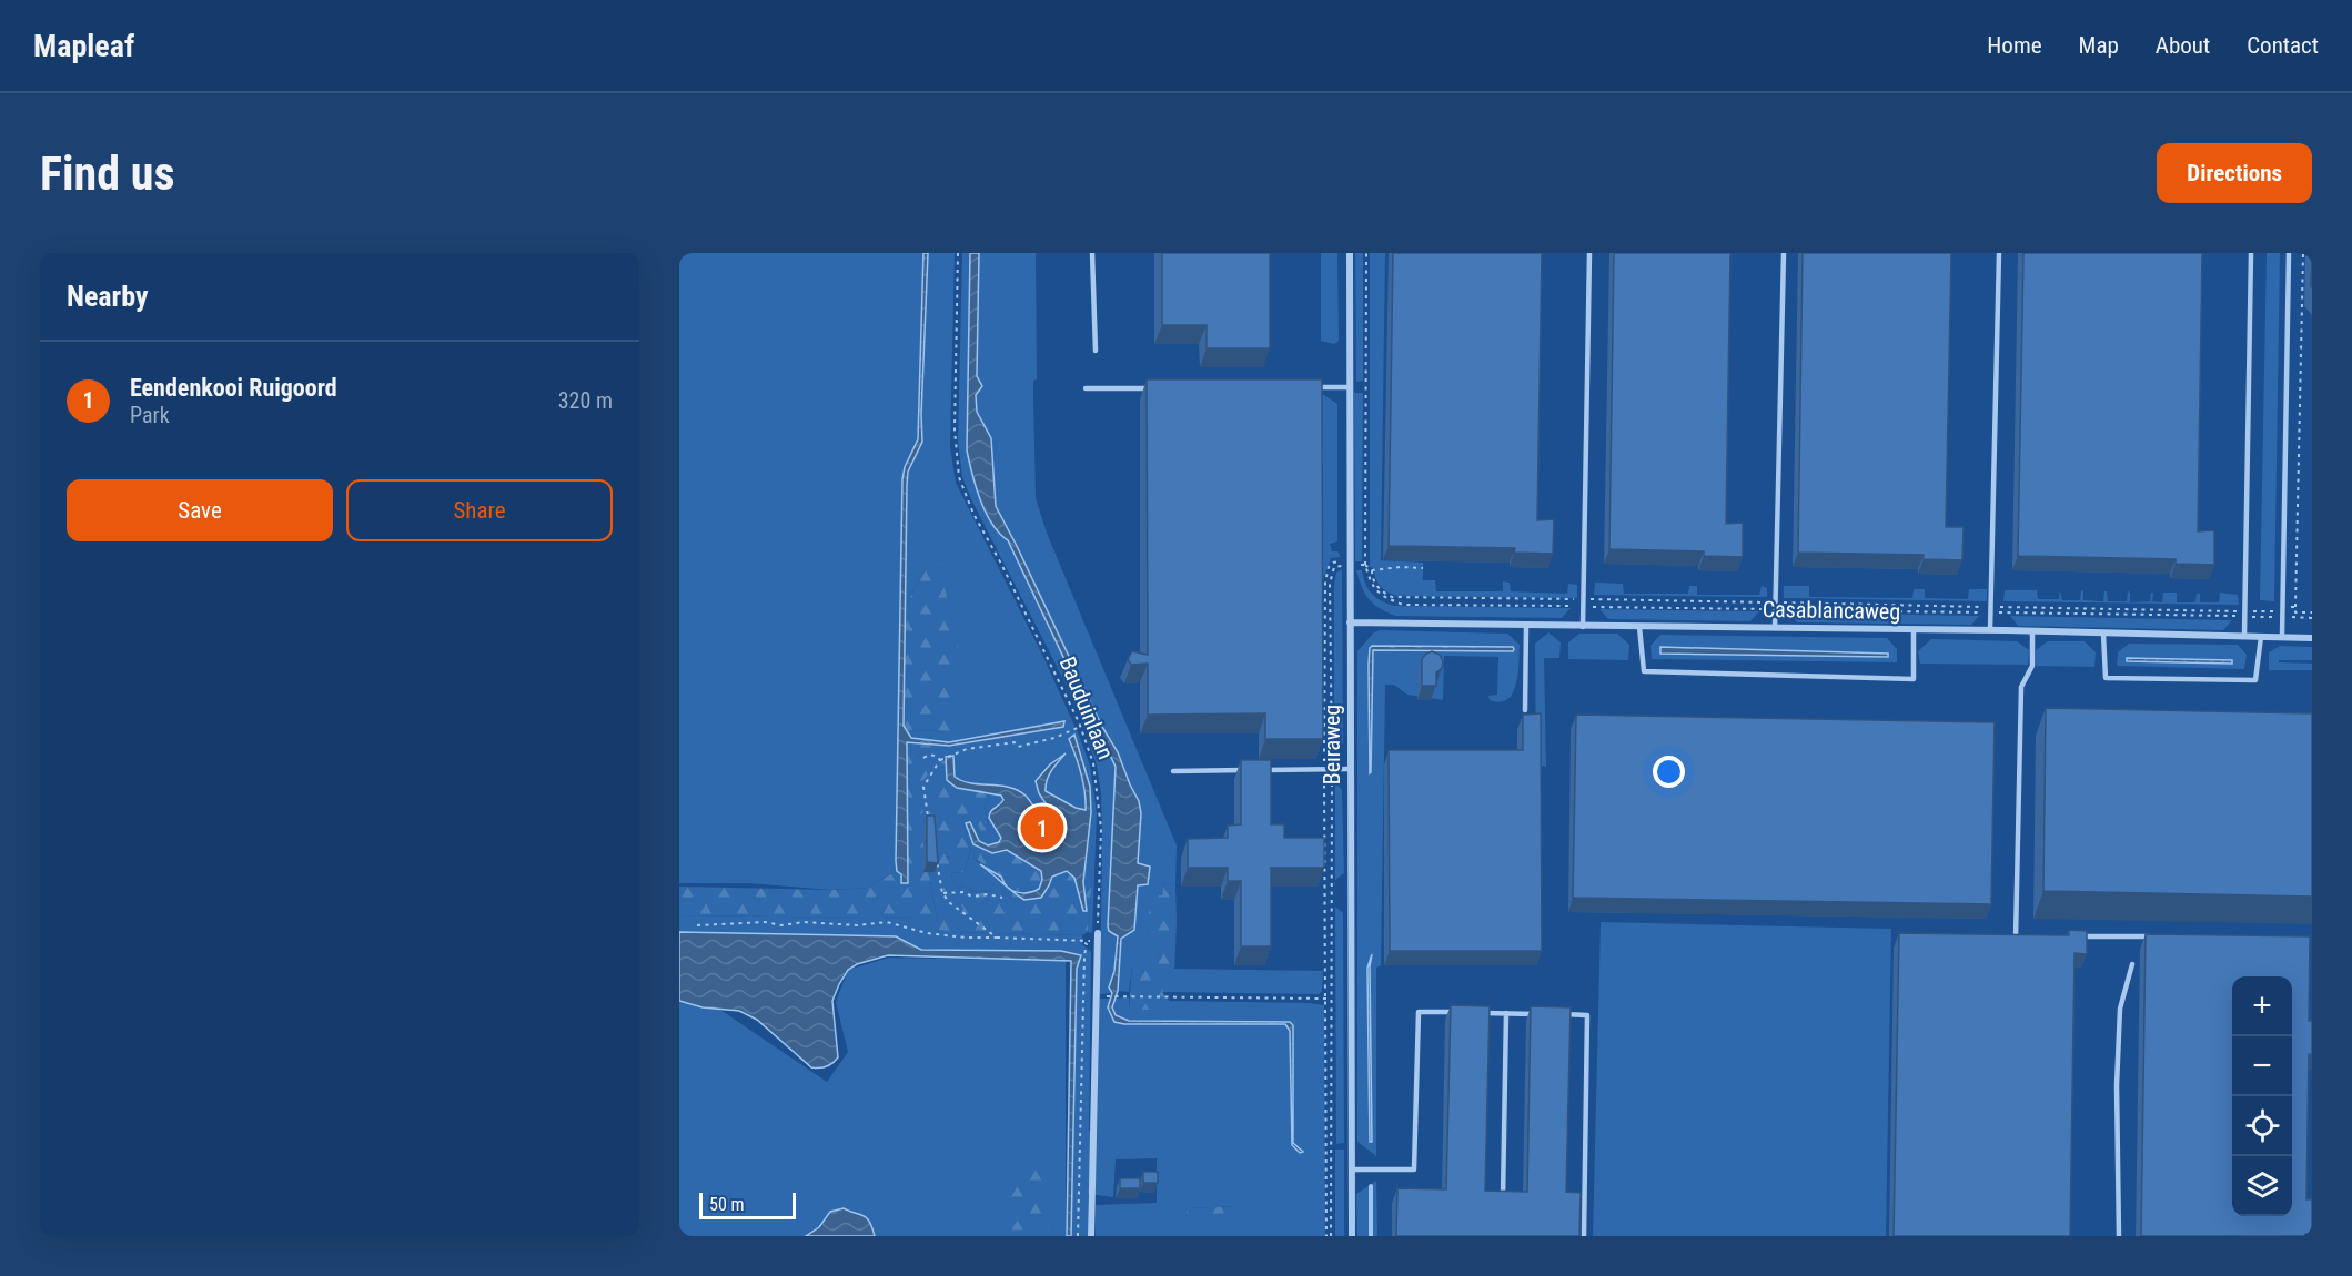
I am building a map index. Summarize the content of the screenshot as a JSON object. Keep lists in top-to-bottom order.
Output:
{
  "streets": {
    "street": ["Casablancaweg", "Beiraweg"],
    "path": ["Bauduinlaan"]
  },
  "crossings": [
    ["Casablancaweg", "Beiraweg"]
  ],
  "scale_bar": "50 m",
  "page": {
    "header": "Mapleaf",
    "nav": [
      "Home",
      "Map",
      "About",
      "Contact"
    ],
    "buttons": [
      "Directions",
      ["Save", "Share"]
    ],
    "title": "Find us",
    "heading": "Nearby",
    "list": [
      {
        "mark": "1",
        "name": "Eendenkooi Ruigoord",
        "note": "Park",
        "value": "320 m"
      }
    ],
    "pins": "1",
    "map_buttons": ["+", "−"],
    "scale": "50 m"
  }
}
